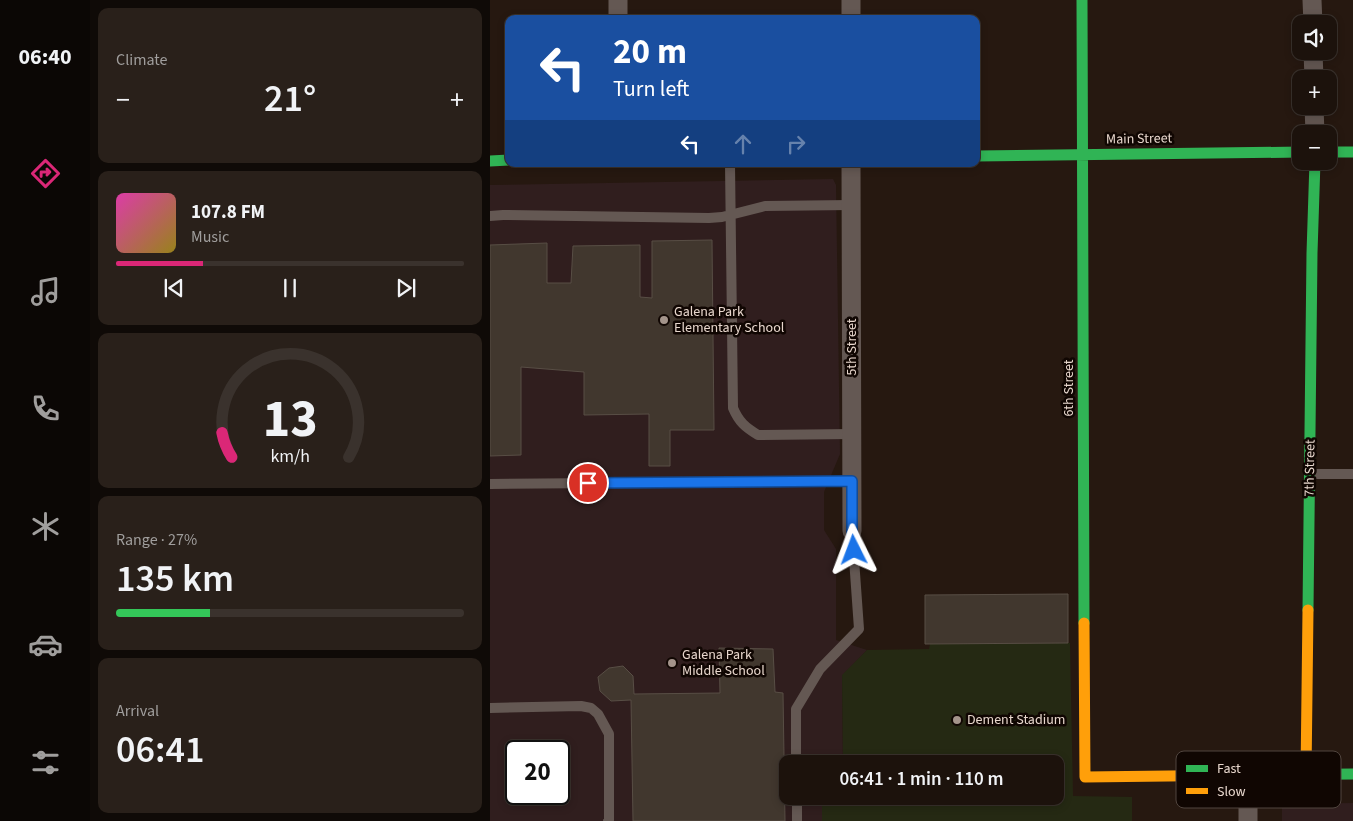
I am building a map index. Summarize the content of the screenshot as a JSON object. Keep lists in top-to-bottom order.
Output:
{
  "streets": {
    "street": [
      "Main Street",
      "5th Street",
      "6th Street",
      "7th Street"
    ]
  },
  "crossings": [
    ["Main Street", "6th Street"]
  ],
  "places": ["Galena Park Elementary School", "Galena Park Middle School", "Dement Stadium"],
  "legend": ["Fast", "Slow"],
  "page": {
    "tabs": "06:40",
    "tile": [
      "Climate",
      ["Range · 27%", "135 km"],
      ["Arrival", "06:41"]
    ],
    "map_buttons": ["+", "−"],
    "turn": ["20 m", "Turn left"],
    "heat": ["−", "21°", "+"],
    "song": ["107.8 FM", "Music"],
    "limit": "20",
    "trip": "06:41 · 1 min · 110 m",
    "gauge": ["13", "km/h"]
  }
}
